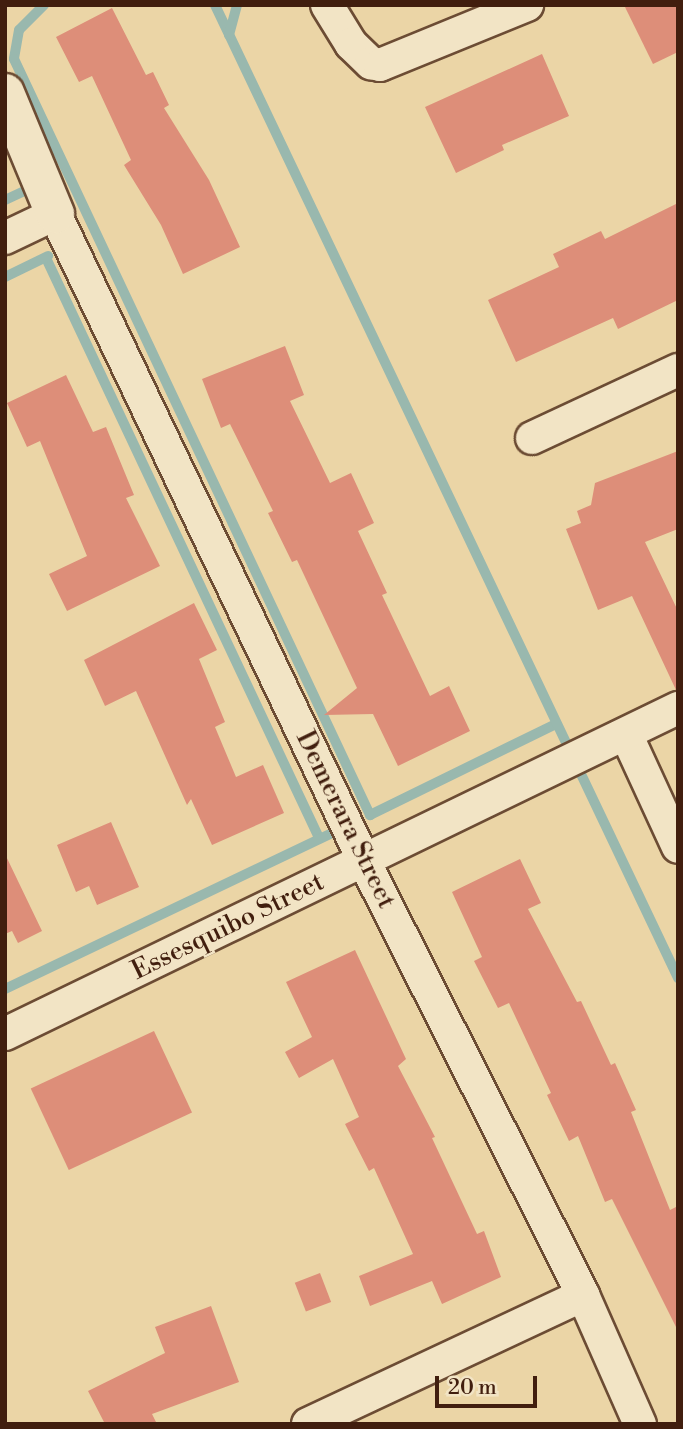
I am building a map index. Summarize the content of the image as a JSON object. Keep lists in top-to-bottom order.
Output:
{
  "streets": {
    "street": ["Demerara Street", "Essesquibo Street"]
  },
  "crossings": [
    ["Demerara Street", "Essesquibo Street"]
  ],
  "scale_bar": "20 m"
}
